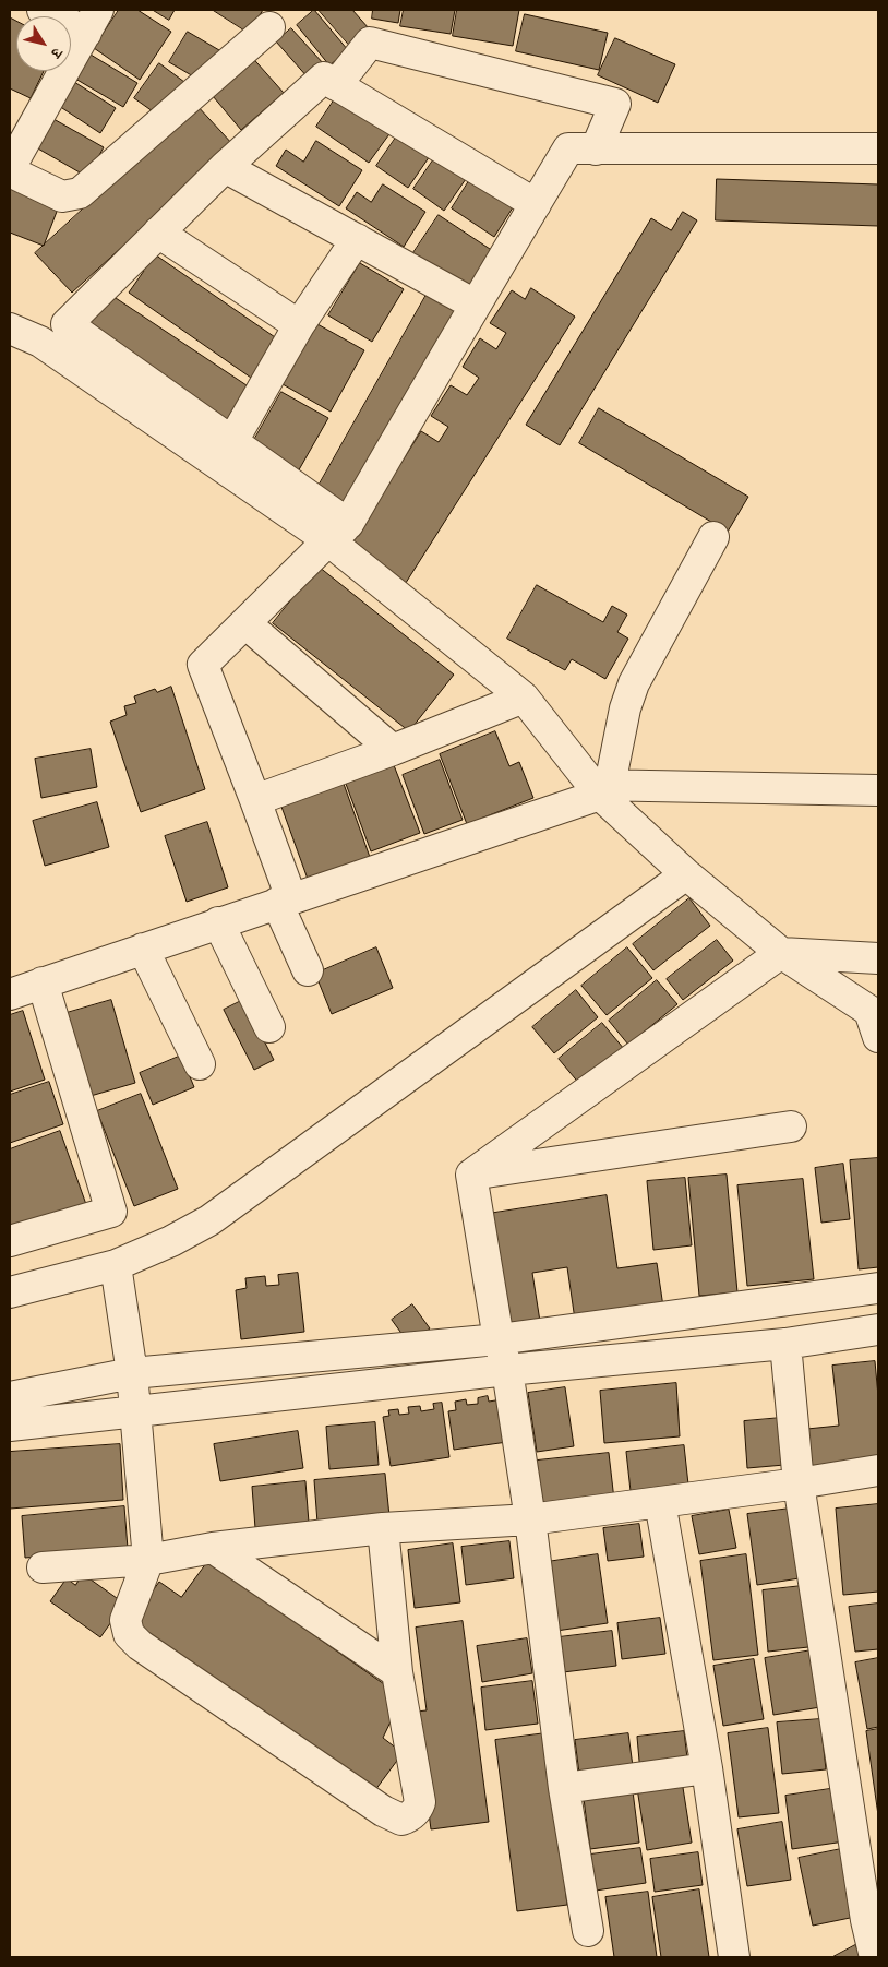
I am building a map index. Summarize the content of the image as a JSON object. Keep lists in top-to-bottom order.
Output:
{
  "north": "bottom right"
}
